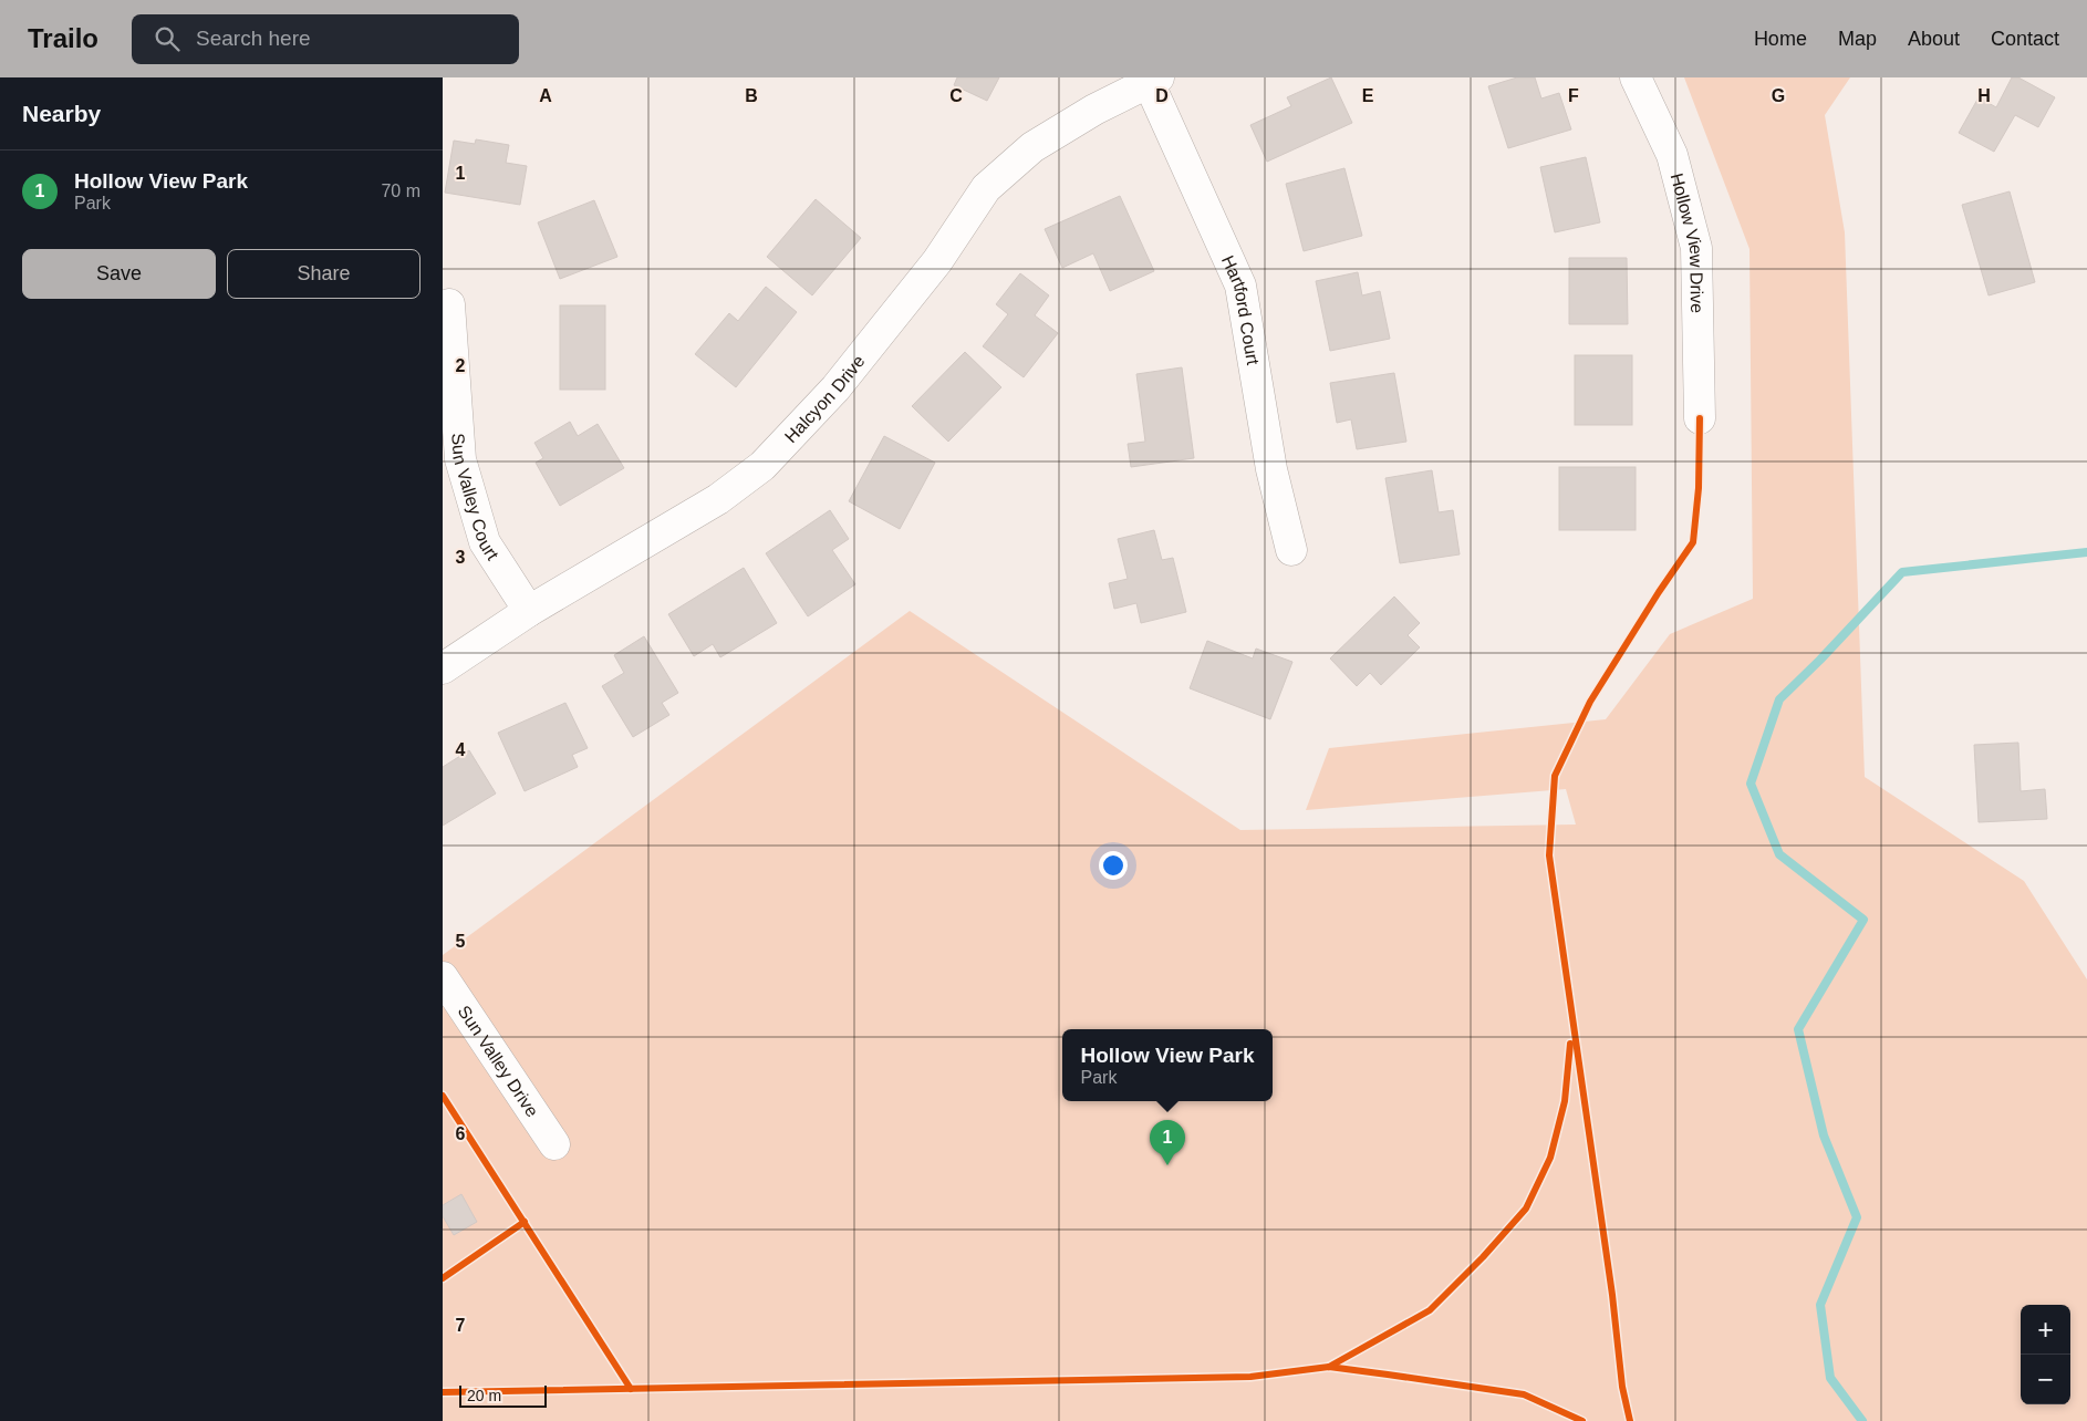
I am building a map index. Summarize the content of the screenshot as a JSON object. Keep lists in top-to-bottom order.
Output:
{
  "streets": {
    "street": [
      "Hollow View Drive",
      "Hartford Court",
      "Halcyon Drive",
      "Sun Valley Court",
      "Sun Valley Drive"
    ]
  },
  "crossings": [
    ["Hartford Court", "Halcyon Drive"],
    ["Halcyon Drive", "Sun Valley Court"]
  ],
  "scale_bar": "20 m",
  "page": {
    "header": "Trailo",
    "search": "Search here",
    "nav": [
      "Home",
      "Map",
      "About",
      "Contact"
    ],
    "heading": "Nearby",
    "list": [
      {
        "mark": "1",
        "name": "Hollow View Park",
        "note": "Park",
        "value": "70 m"
      }
    ],
    "buttons": ["Save", "Share"],
    "popup": ["Hollow View Park", "Park"],
    "pins": "1",
    "map_buttons": ["+", "−"],
    "scale": "20 m"
  },
  "grid": {
    "columns": [
      "A",
      "B",
      "C",
      "D",
      "E",
      "F",
      "G",
      "H"
    ],
    "rows": [
      "1",
      "2",
      "3",
      "4",
      "5",
      "6",
      "7"
    ]
  }
}
